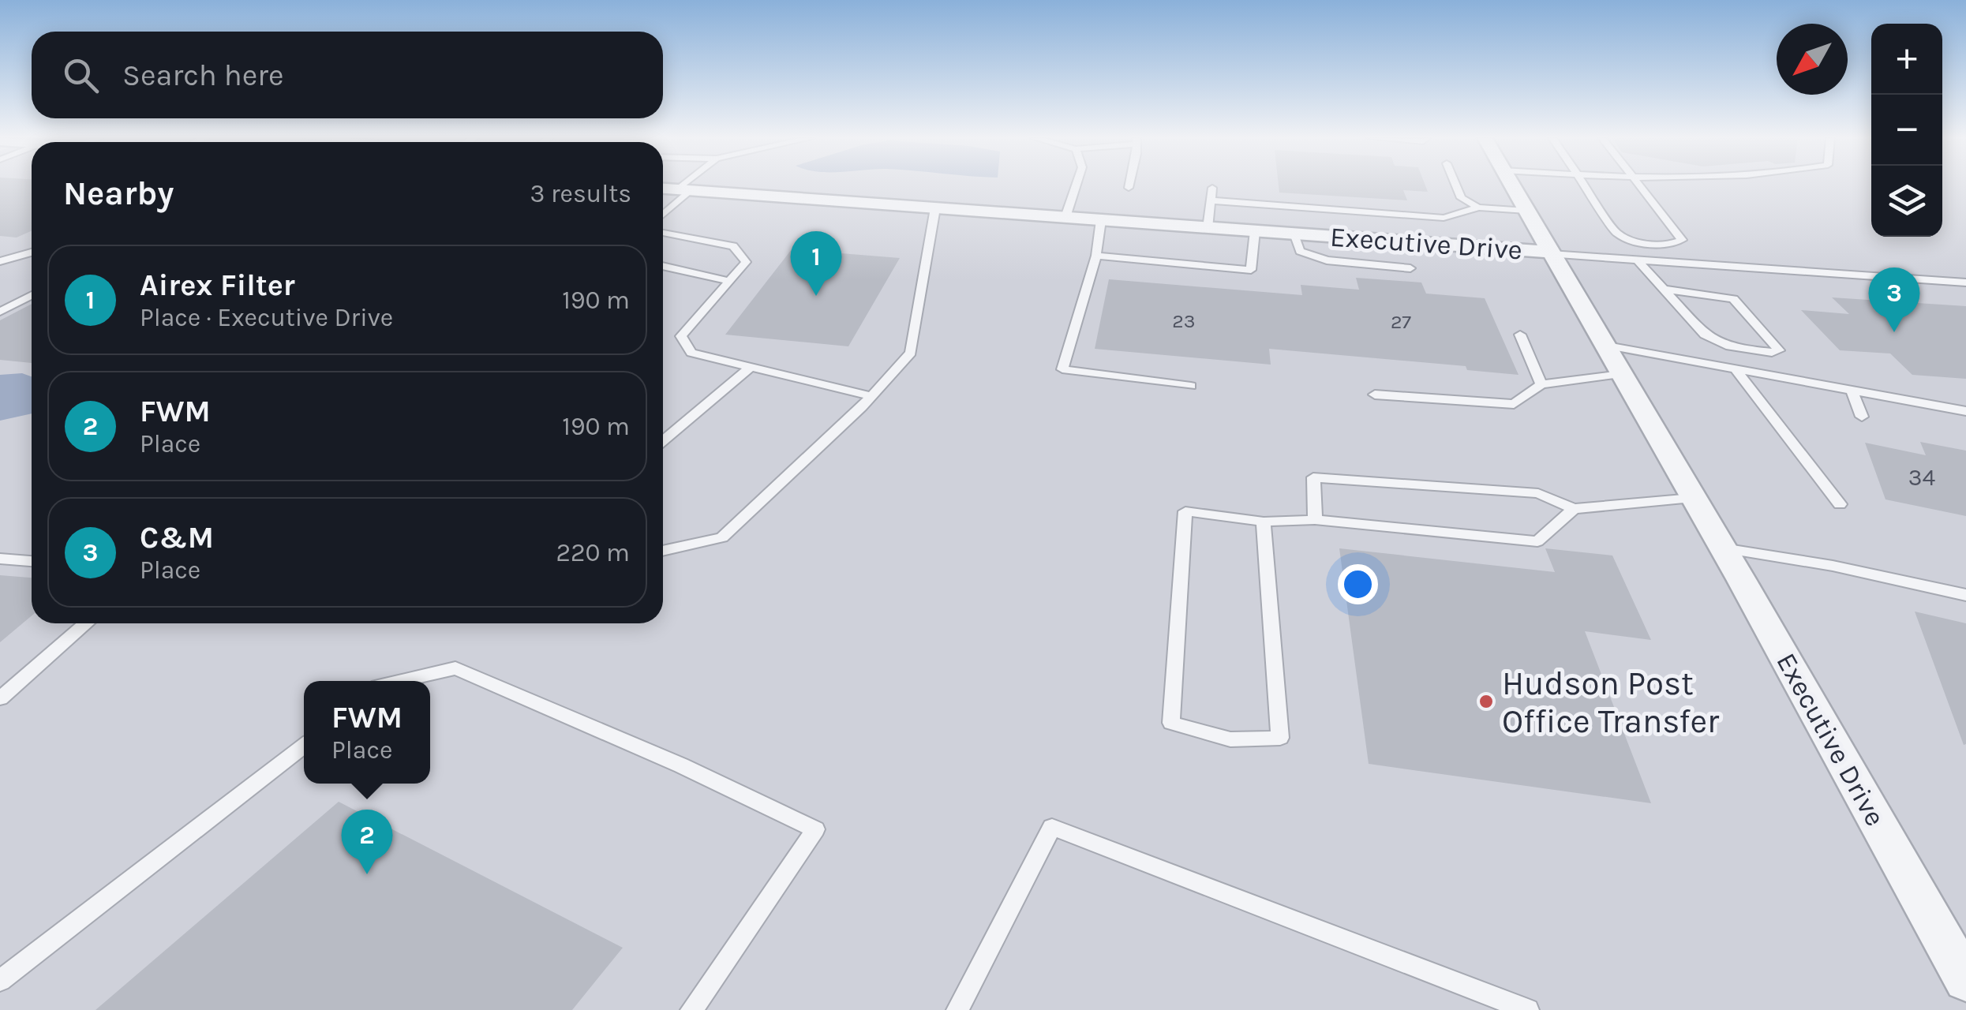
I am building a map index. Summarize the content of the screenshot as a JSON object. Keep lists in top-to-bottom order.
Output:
{
  "streets": {
    "street": ["Executive Drive"]
  },
  "places": ["Hudson Post Office Transfer"],
  "house_numbers": ["23", "27", "34"],
  "north": "bottom left",
  "page": {
    "map_buttons": ["+", "−"],
    "search": "Search here",
    "heading": ["Nearby", "3 results"],
    "pins": ["1", "3", "2"],
    "list": [
      {
        "mark": "1",
        "name": "Airex Filter",
        "note": "Place · Executive Drive",
        "value": "190 m"
      },
      {
        "mark": "2",
        "name": "FWM",
        "note": "Place",
        "value": "190 m"
      },
      {
        "mark": "3",
        "name": "C&M",
        "note": "Place",
        "value": "220 m"
      }
    ],
    "popup": ["FWM", "Place"]
  }
}
